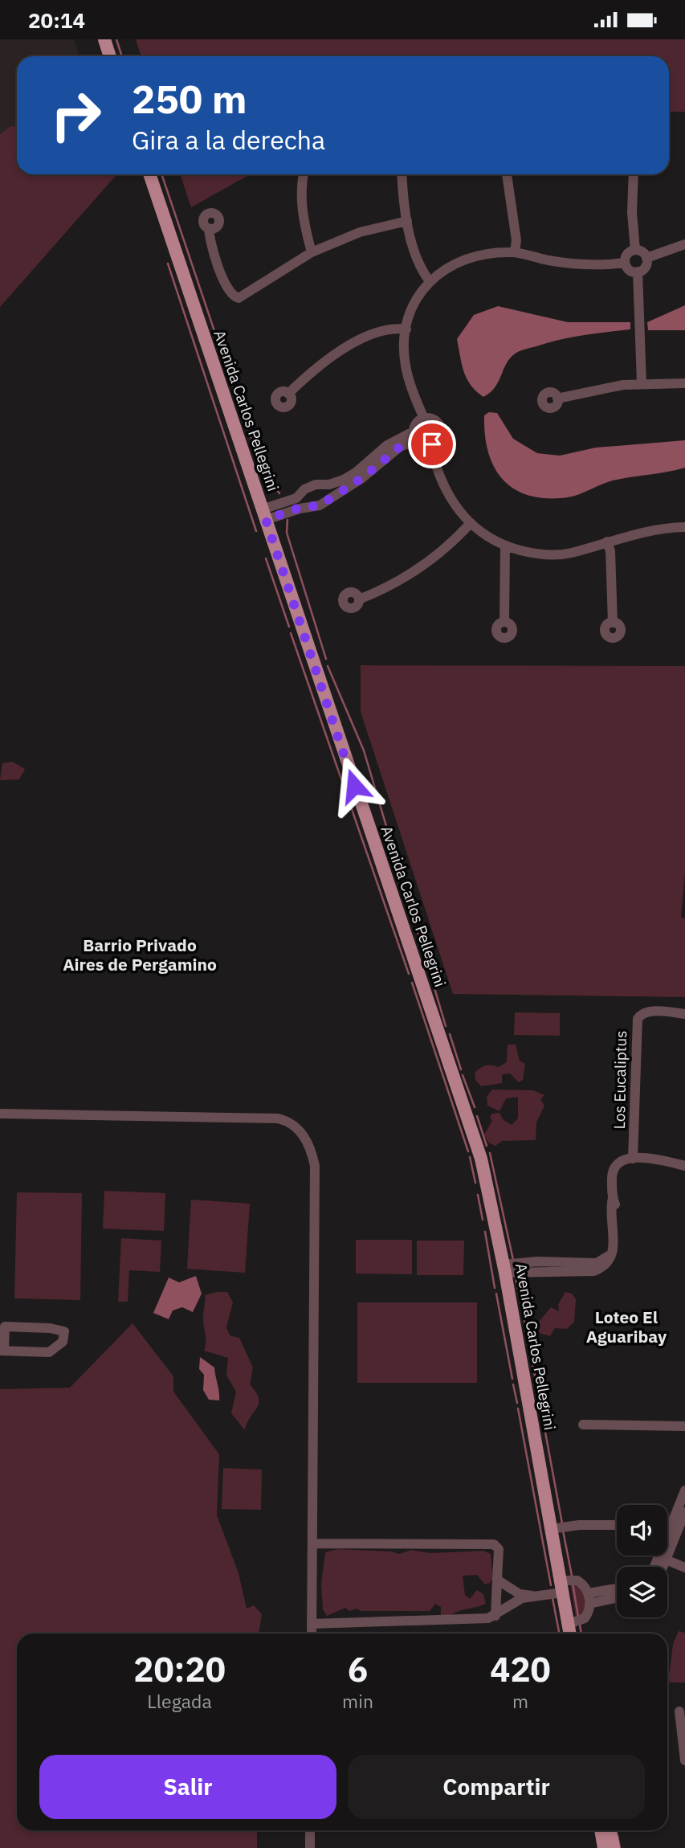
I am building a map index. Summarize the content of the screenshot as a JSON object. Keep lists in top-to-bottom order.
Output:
{
  "streets": {
    "main road": ["Avenida Carlos Pellegrini"],
    "street": ["Los Eucaliptus"]
  },
  "districts": ["Barrio Privado Aires de Pergamino", "Loteo El Aguaribay"],
  "page": {
    "status": "20:14",
    "turn": ["250 m", "Gira a la derecha"],
    "eta": [
      "20:20",
      "Llegada",
      "6",
      "min",
      "420",
      "m"
    ],
    "buttons": ["Salir", "Compartir"]
  }
}
